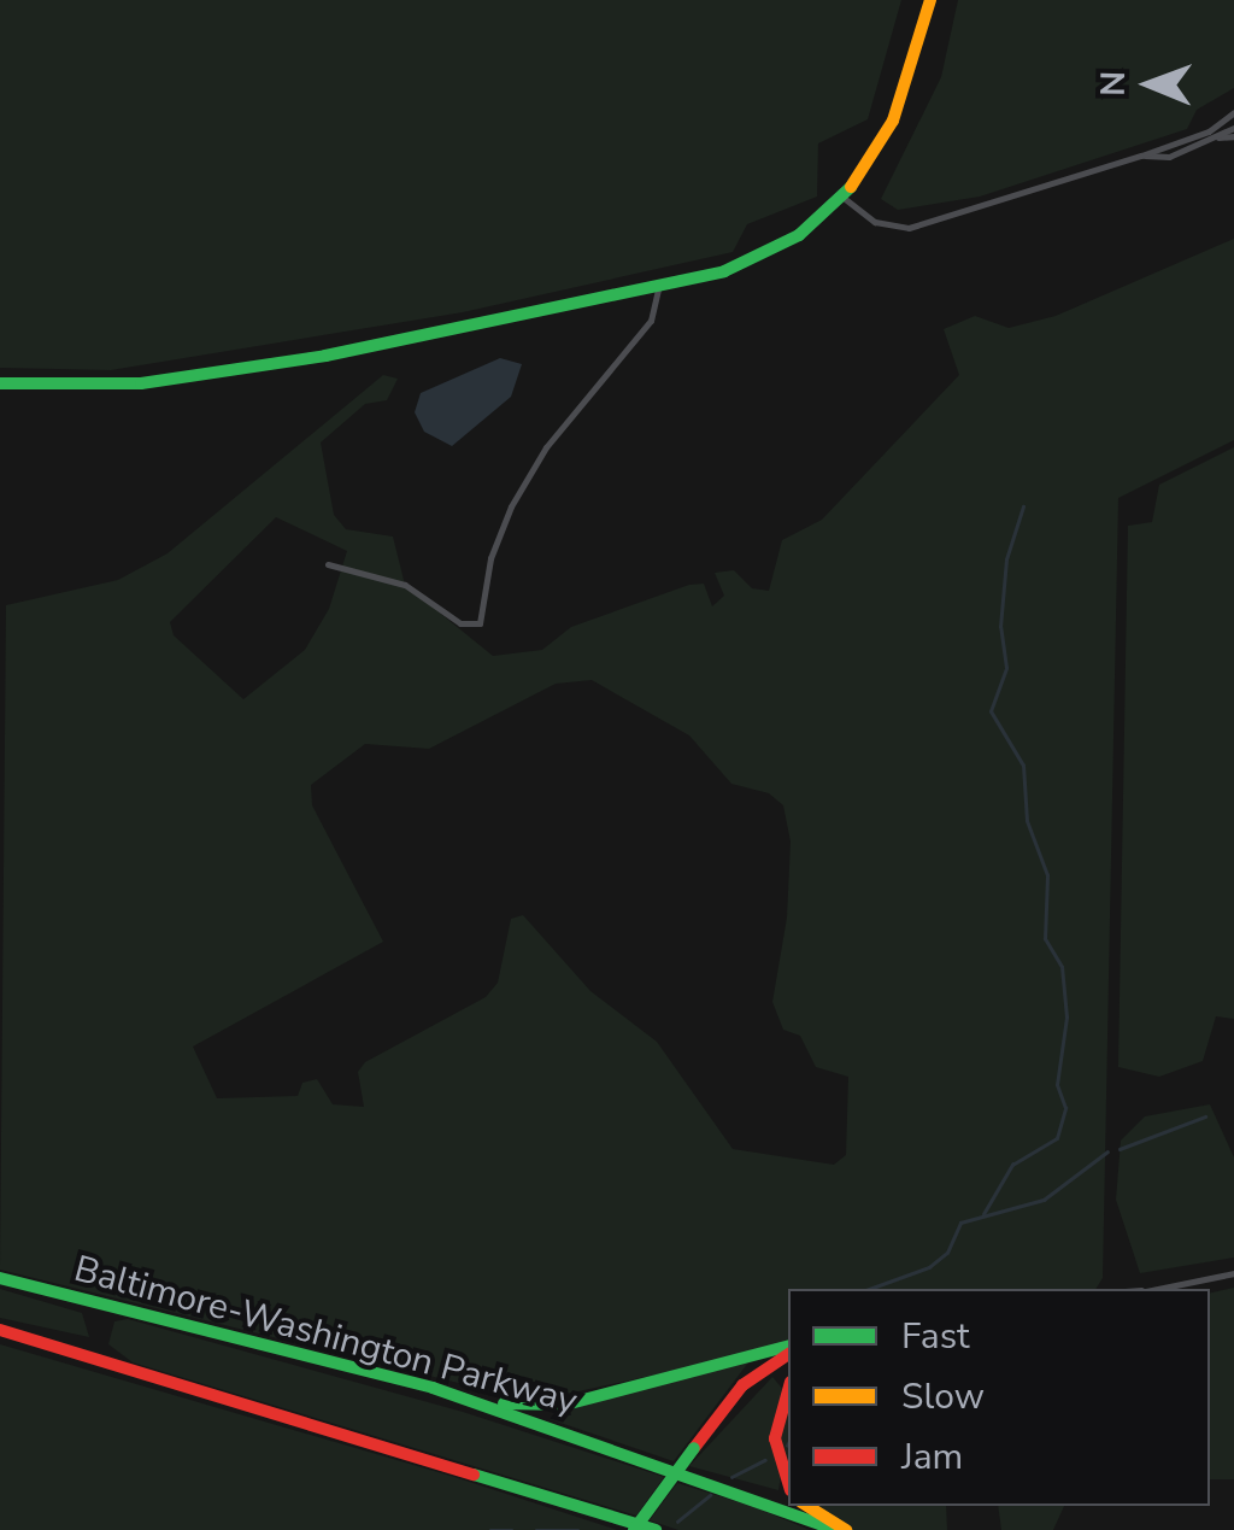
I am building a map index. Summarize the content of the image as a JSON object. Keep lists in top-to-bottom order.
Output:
{
  "streets": {
    "main road": ["Baltimore-Washington Parkway"]
  },
  "legend": ["Fast", "Slow", "Jam"],
  "north": "left"
}
